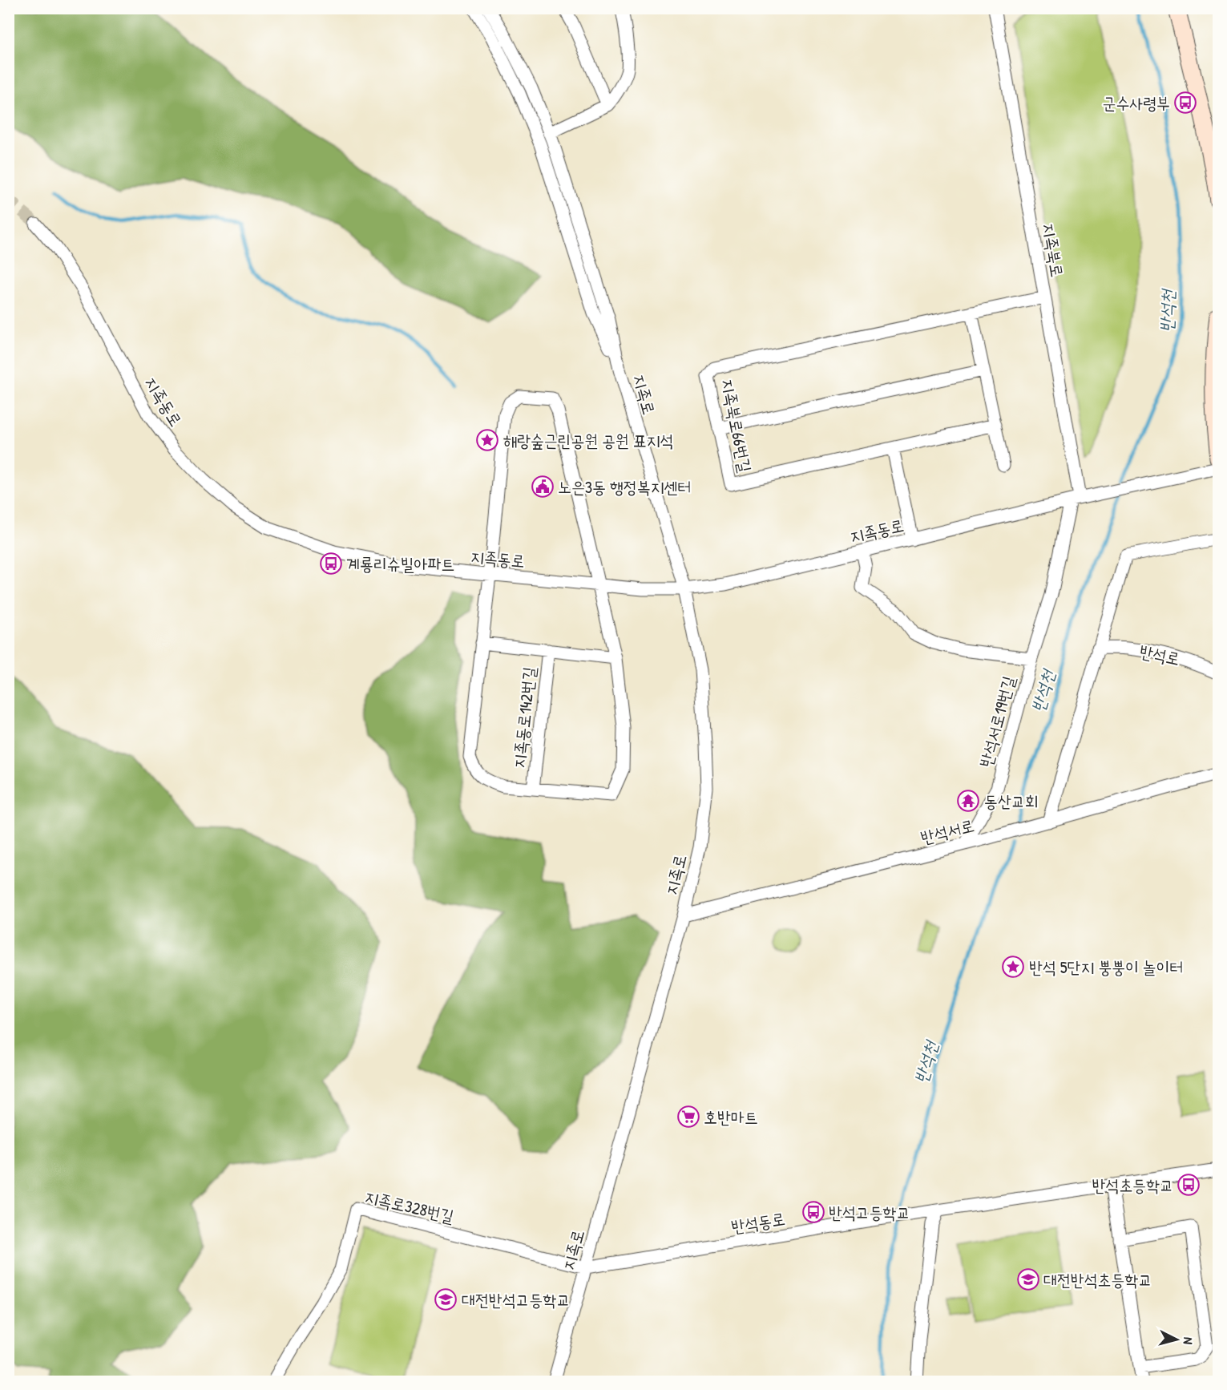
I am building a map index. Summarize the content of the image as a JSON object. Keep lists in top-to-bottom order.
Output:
{
  "streets": {
    "street": [
      "지족북로",
      "지족로",
      "지족동로",
      "지족북로66번길",
      "반석로",
      "지족동로142번길",
      "반석서로19번길",
      "반석서로",
      "지족로328번길",
      "반석동로"
    ]
  },
  "crossings": [
    ["지족북로", "지족동로"],
    ["지족북로", "지족북로66번길"],
    ["지족북로", "반석서로19번길"],
    ["지족로", "지족동로"],
    ["지족로", "반석서로"],
    ["지족로", "지족로328번길"],
    ["지족로", "반석동로"],
    ["지족동로", "지족동로142번길"],
    ["지족동로", "반석서로19번길"],
    ["반석서로19번길", "반석서로"],
    ["지족로328번길", "반석동로"]
  ],
  "water": ["반석천"],
  "places": {
    "bus stop": [
      "군수사령부",
      "계룡리슈빌아파트",
      "반석초등학교",
      "반석고등학교"
    ],
    "place": ["해랑숲근린공원 공원 표지석", "반석 5단지 뿡뿡이 놀이터"],
    "public building": ["노은3동 행정복지센터"],
    "temple": ["동산교회"],
    "supermarket": ["호반마트"],
    "school or university": ["대전반석초등학교", "대전반석고등학교"]
  },
  "north": "right"
}
